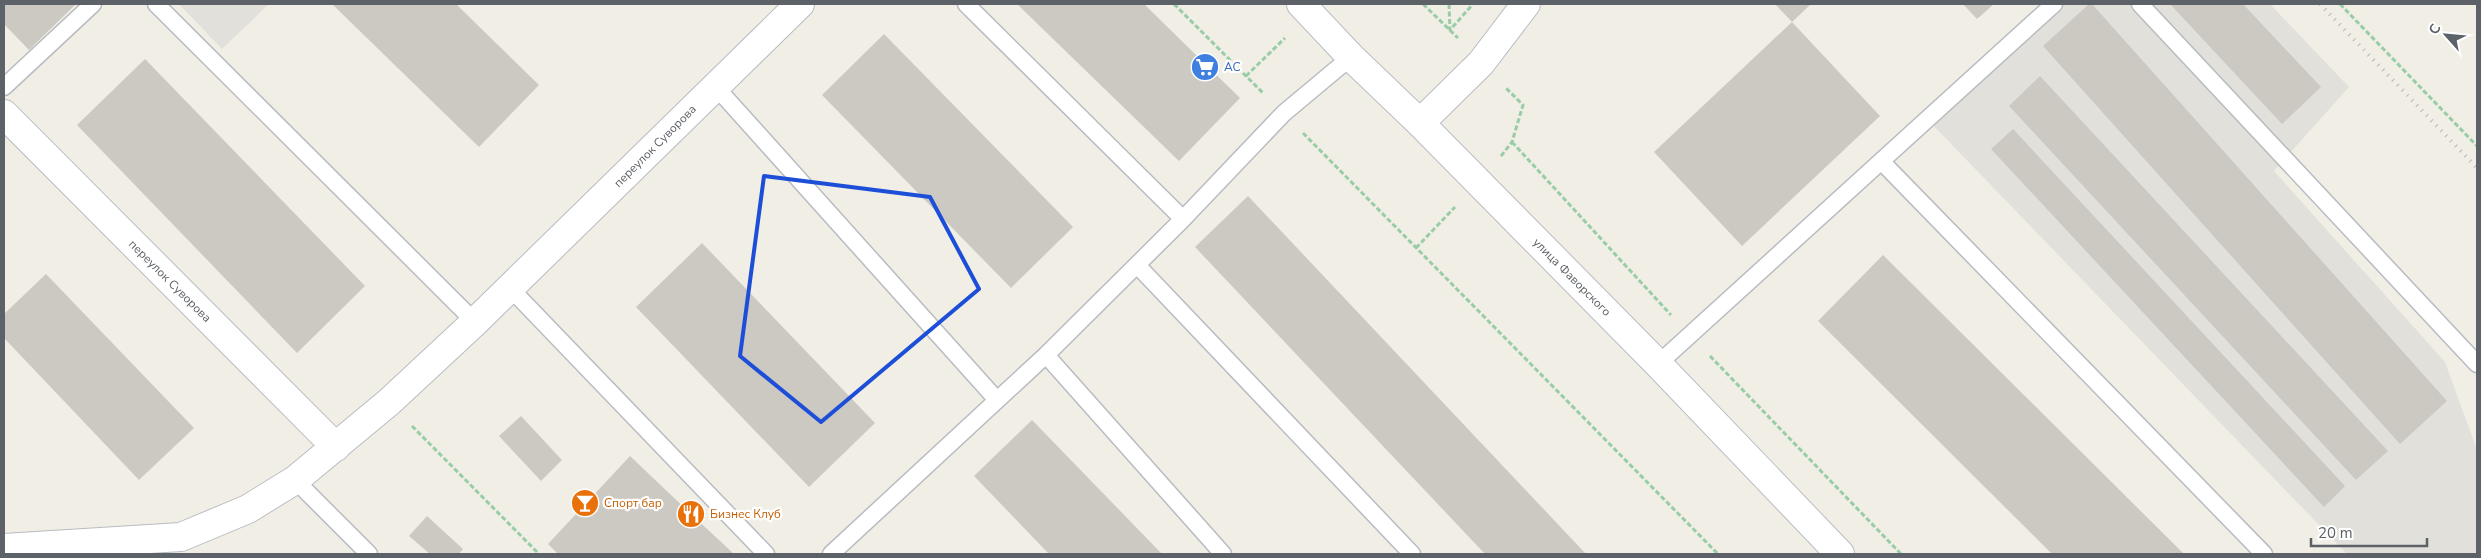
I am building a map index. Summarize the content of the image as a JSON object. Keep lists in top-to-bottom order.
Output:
{
  "streets": {
    "street": ["переулок Суворова", "улица Фаворского"]
  },
  "places": {
    "supermarket": ["АС"],
    "bar": ["Спорт бар"],
    "restaurant": ["Бизнес Клуб"]
  },
  "scale_bar": "20 m",
  "north": "top left"
}
